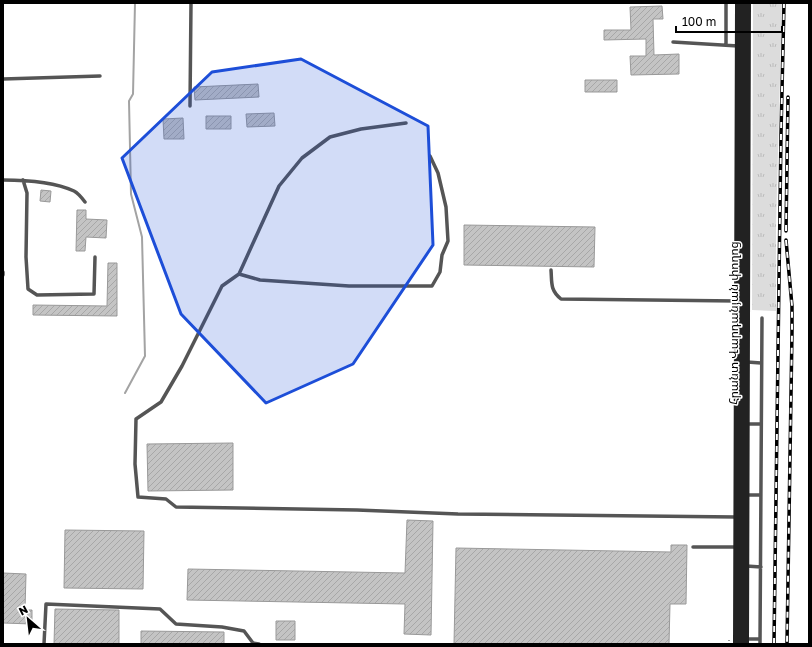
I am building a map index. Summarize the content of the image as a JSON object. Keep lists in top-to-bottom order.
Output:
{
  "streets": {
    "main road": ["Հրանտ Վարդանյան փողոց"]
  },
  "scale_bar": "100 m",
  "north": "top left"
}
